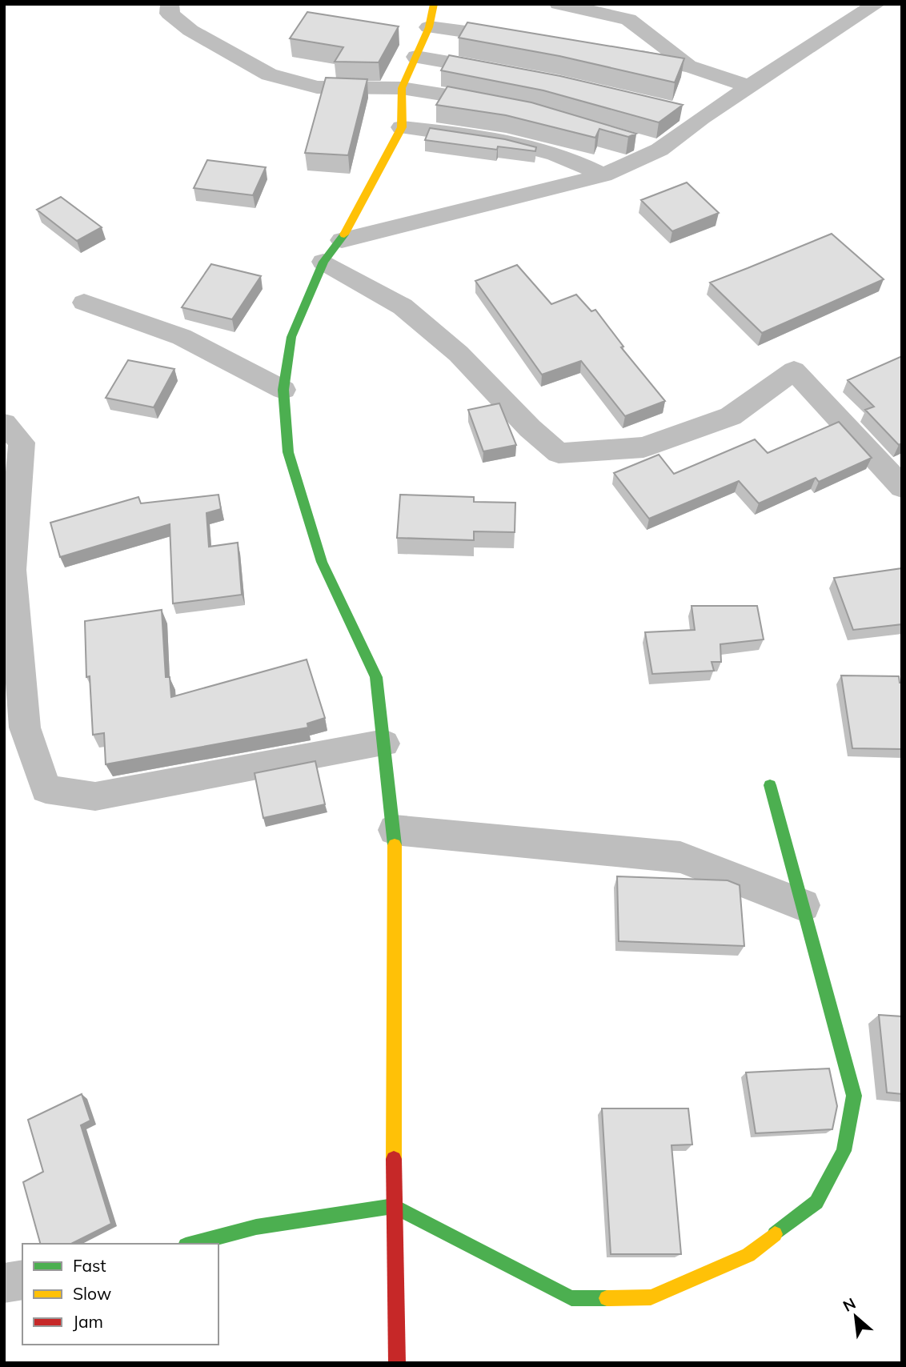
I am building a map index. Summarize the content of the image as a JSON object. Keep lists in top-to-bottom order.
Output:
{
  "legend": ["Fast", "Slow", "Jam"],
  "north": "top left"
}
